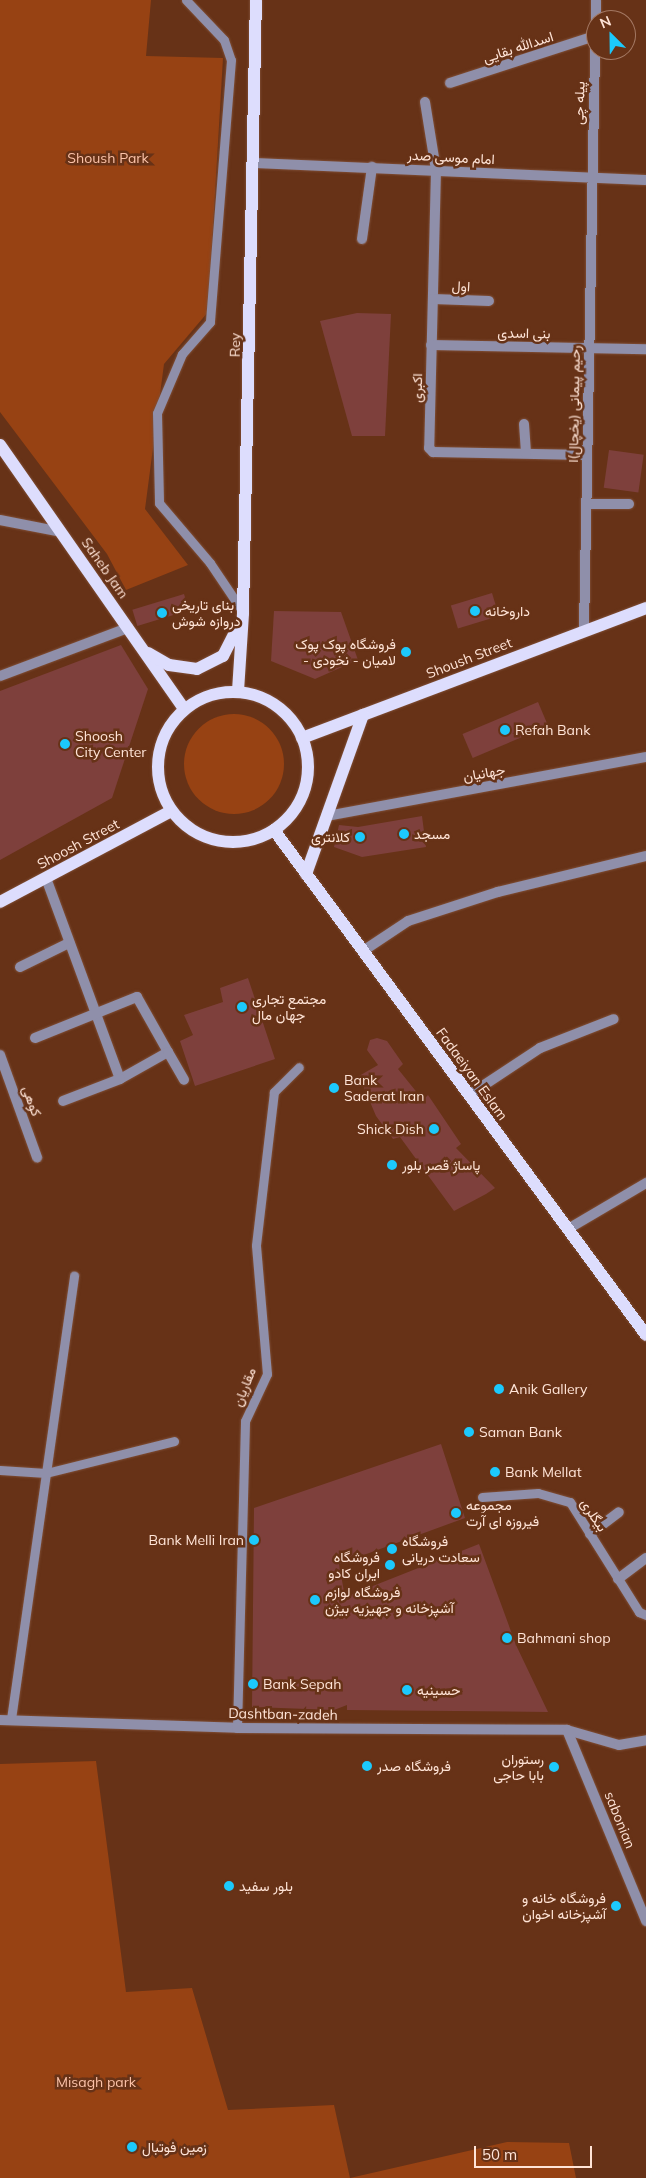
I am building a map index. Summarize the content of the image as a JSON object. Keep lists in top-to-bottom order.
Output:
{
  "streets": {
    "main road": [
      "Rey",
      "Saheb Jam",
      "Shoush Street",
      "Shoosh Street",
      "Fadaeiyan Eslam"
    ],
    "street": [
      "اسدالله بقایی",
      "پیله چی",
      "امام موسی صدر",
      "اول",
      "بنی اسدی",
      "اکبری",
      "رحیم پیمانی (یخچال)ا",
      "جهانیان",
      "کوهی",
      "Dashtban-zadeh",
      "sabonian"
    ],
    "lane": ["مقاریان", "بیگلری"]
  },
  "crossings": [
    ["پیله چی", "امام موسی صدر"],
    ["پیله چی", "رحیم پیمانی (یخچال)ا"],
    ["امام موسی صدر", "Rey"],
    ["امام موسی صدر", "اکبری"],
    ["امام موسی صدر", "رحیم پیمانی (یخچال)ا"],
    ["اول", "اکبری"],
    ["بنی اسدی", "اکبری"],
    ["بنی اسدی", "رحیم پیمانی (یخچال)ا"],
    ["Rey", "Saheb Jam"],
    ["Rey", "Shoush Street"],
    ["Rey", "Shoosh Street"],
    ["Rey", "Fadaeiyan Eslam"],
    ["اکبری", "رحیم پیمانی (یخچال)ا"],
    ["رحیم پیمانی (یخچال)ا", "Shoush Street"],
    ["Saheb Jam", "Shoush Street"],
    ["Saheb Jam", "Shoosh Street"],
    ["Saheb Jam", "Fadaeiyan Eslam"],
    ["Shoush Street", "Shoosh Street"],
    ["Shoush Street", "Fadaeiyan Eslam"],
    ["Shoosh Street", "Fadaeiyan Eslam"],
    ["مقاریان", "Dashtban-zadeh"],
    ["Dashtban-zadeh", "sabonian"]
  ],
  "parks": ["Shoush Park", "Misagh park"],
  "places": [
    "داروخانه",
    "بنای تاریخی دروازه شوش",
    "فروشگاه پوک پوک - لاميان - نخودی",
    "Refah Bank",
    "Shoosh City Center",
    "مسجد",
    "کلانتری",
    "مجتمع تجاری جهان مال",
    "Bank Saderat Iran",
    "Shick Dish",
    "پاساژ قصر بلور",
    "Anik Gallery",
    "Saman Bank",
    "Bank Mellat",
    "مجموعه فیروزه ای آرت",
    "Bank Melli Iran",
    "فروشگاه سعادت دریانی",
    "فروشگاه ایران کادو",
    "فروشگاه لوازم آشپزخانه و جهیزیه بیژن",
    "Bahmani shop",
    "Bank Sepah",
    "حسینیه",
    "فروشگاه صدر",
    "رستوران بابا حاجی",
    "بلور سفید",
    "فروشگاه خانه و آشپزخانه اخوان",
    "زمین فوتبال"
  ],
  "scale_bar": "50 m",
  "north": "top left"
}
